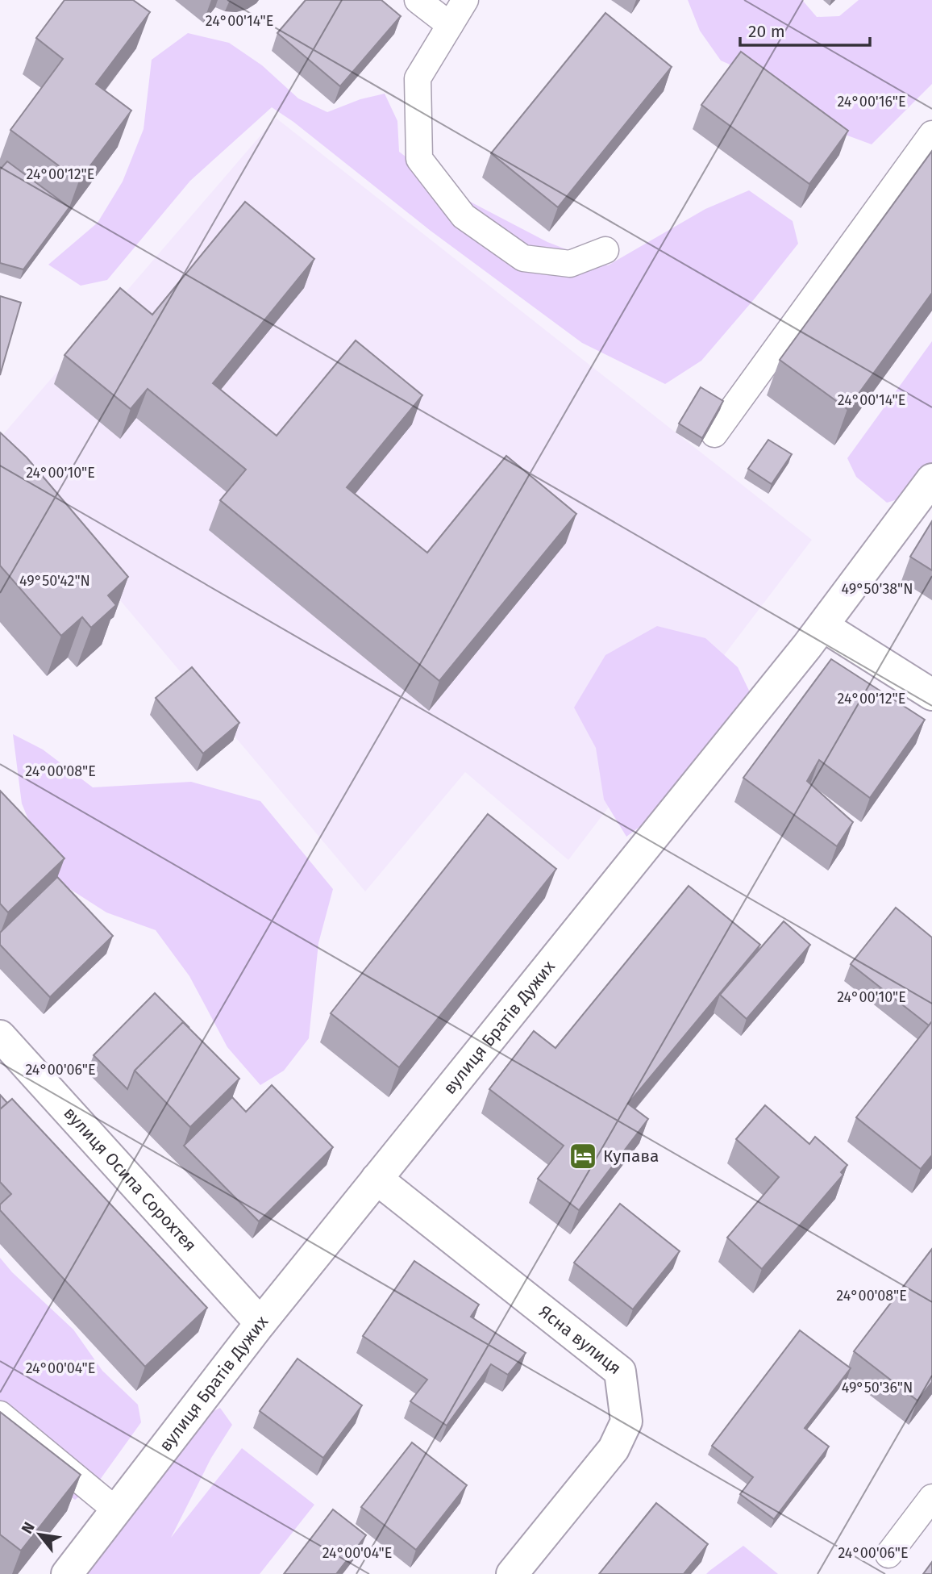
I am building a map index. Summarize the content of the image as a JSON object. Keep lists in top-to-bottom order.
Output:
{
  "streets": {
    "street": ["вулиця Братів Дужих", "вулиця Осипа Сорохтея", "Ясна вулиця"]
  },
  "crossings": [
    ["вулиця Братів Дужих", "вулиця Осипа Сорохтея"],
    ["вулиця Братів Дужих", "Ясна вулиця"]
  ],
  "places": {
    "hotel": ["Купава"]
  },
  "scale_bar": "20 m",
  "north": "top left",
  "coordinates": [
    "24°00'14\"E",
    "24°00'16\"E",
    "24°00'12\"E",
    "24°00'10\"E",
    "49°50'42\"N",
    "49°50'38\"N",
    "24°00'08\"E",
    "24°00'06\"E",
    "24°00'04\"E",
    "49°50'36\"N"
  ]
}
